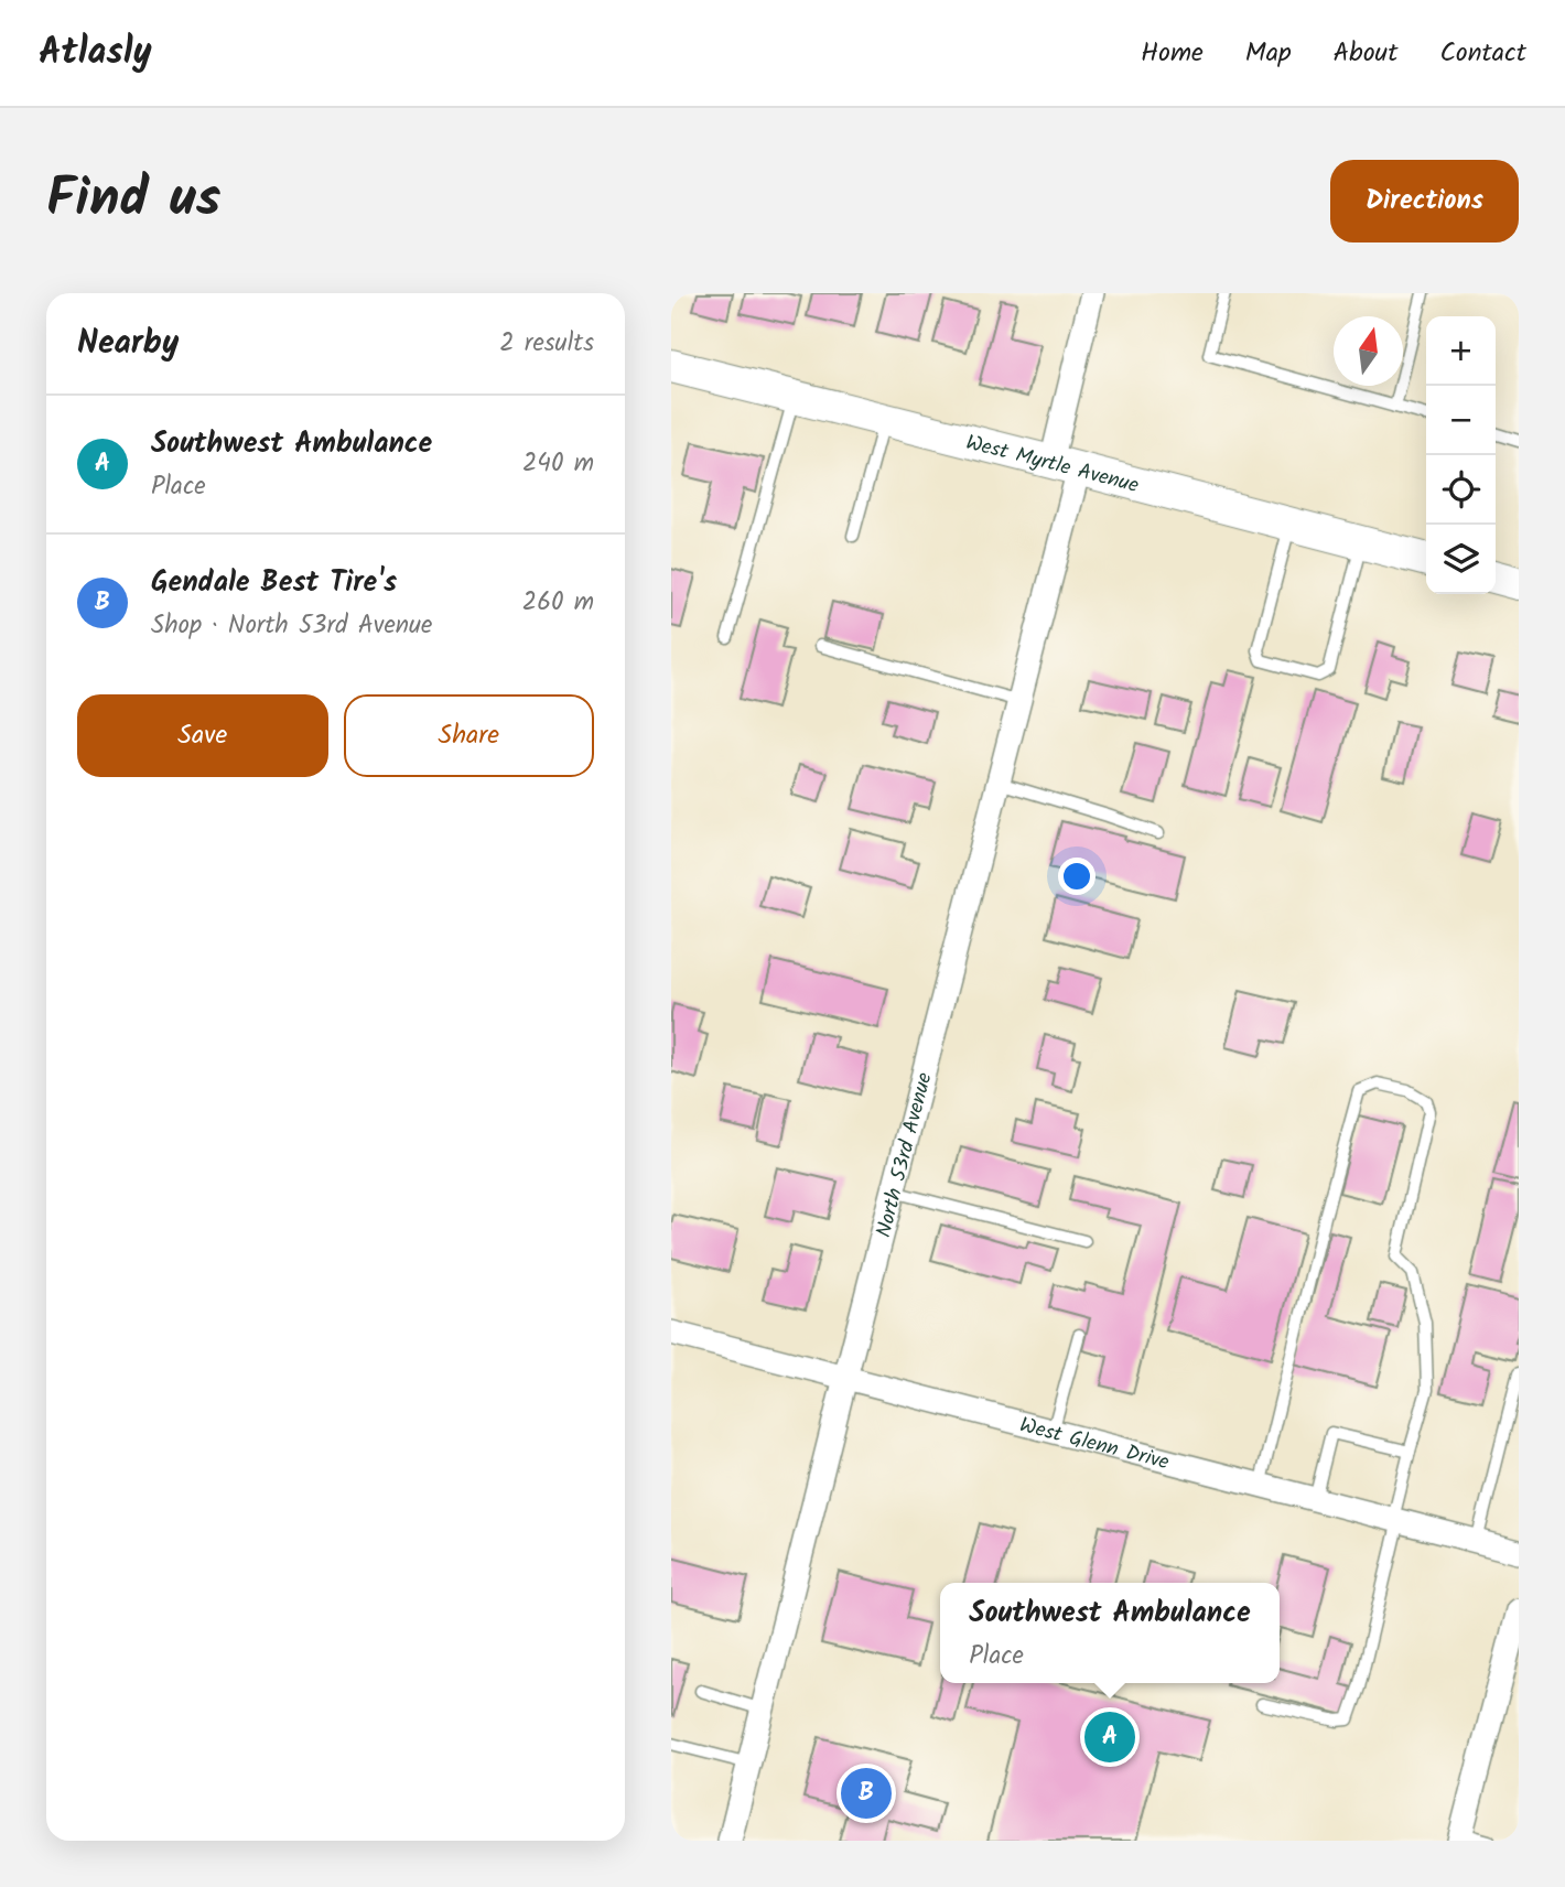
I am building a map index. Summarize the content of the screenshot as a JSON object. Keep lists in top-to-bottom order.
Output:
{
  "streets": {
    "street": ["West Myrtle Avenue", "North 53rd Avenue", "West Glenn Drive"]
  },
  "crossings": [
    ["West Myrtle Avenue", "North 53rd Avenue"],
    ["North 53rd Avenue", "West Glenn Drive"]
  ],
  "north": "top",
  "page": {
    "header": "Atlasly",
    "nav": [
      "Home",
      "Map",
      "About",
      "Contact"
    ],
    "title": "Find us",
    "buttons": [
      "Directions",
      ["Save", "Share"]
    ],
    "heading": ["Nearby", "2 results"],
    "map_buttons": ["+", "−"],
    "list": [
      {
        "mark": "A",
        "name": "Southwest Ambulance",
        "note": "Place",
        "value": "240 m"
      },
      {
        "mark": "B",
        "name": "Gendale Best Tire's",
        "note": "Shop · North 53rd Avenue",
        "value": "260 m"
      }
    ],
    "popup": ["Southwest Ambulance", "Place"],
    "pins": ["A", "B"]
  }
}
